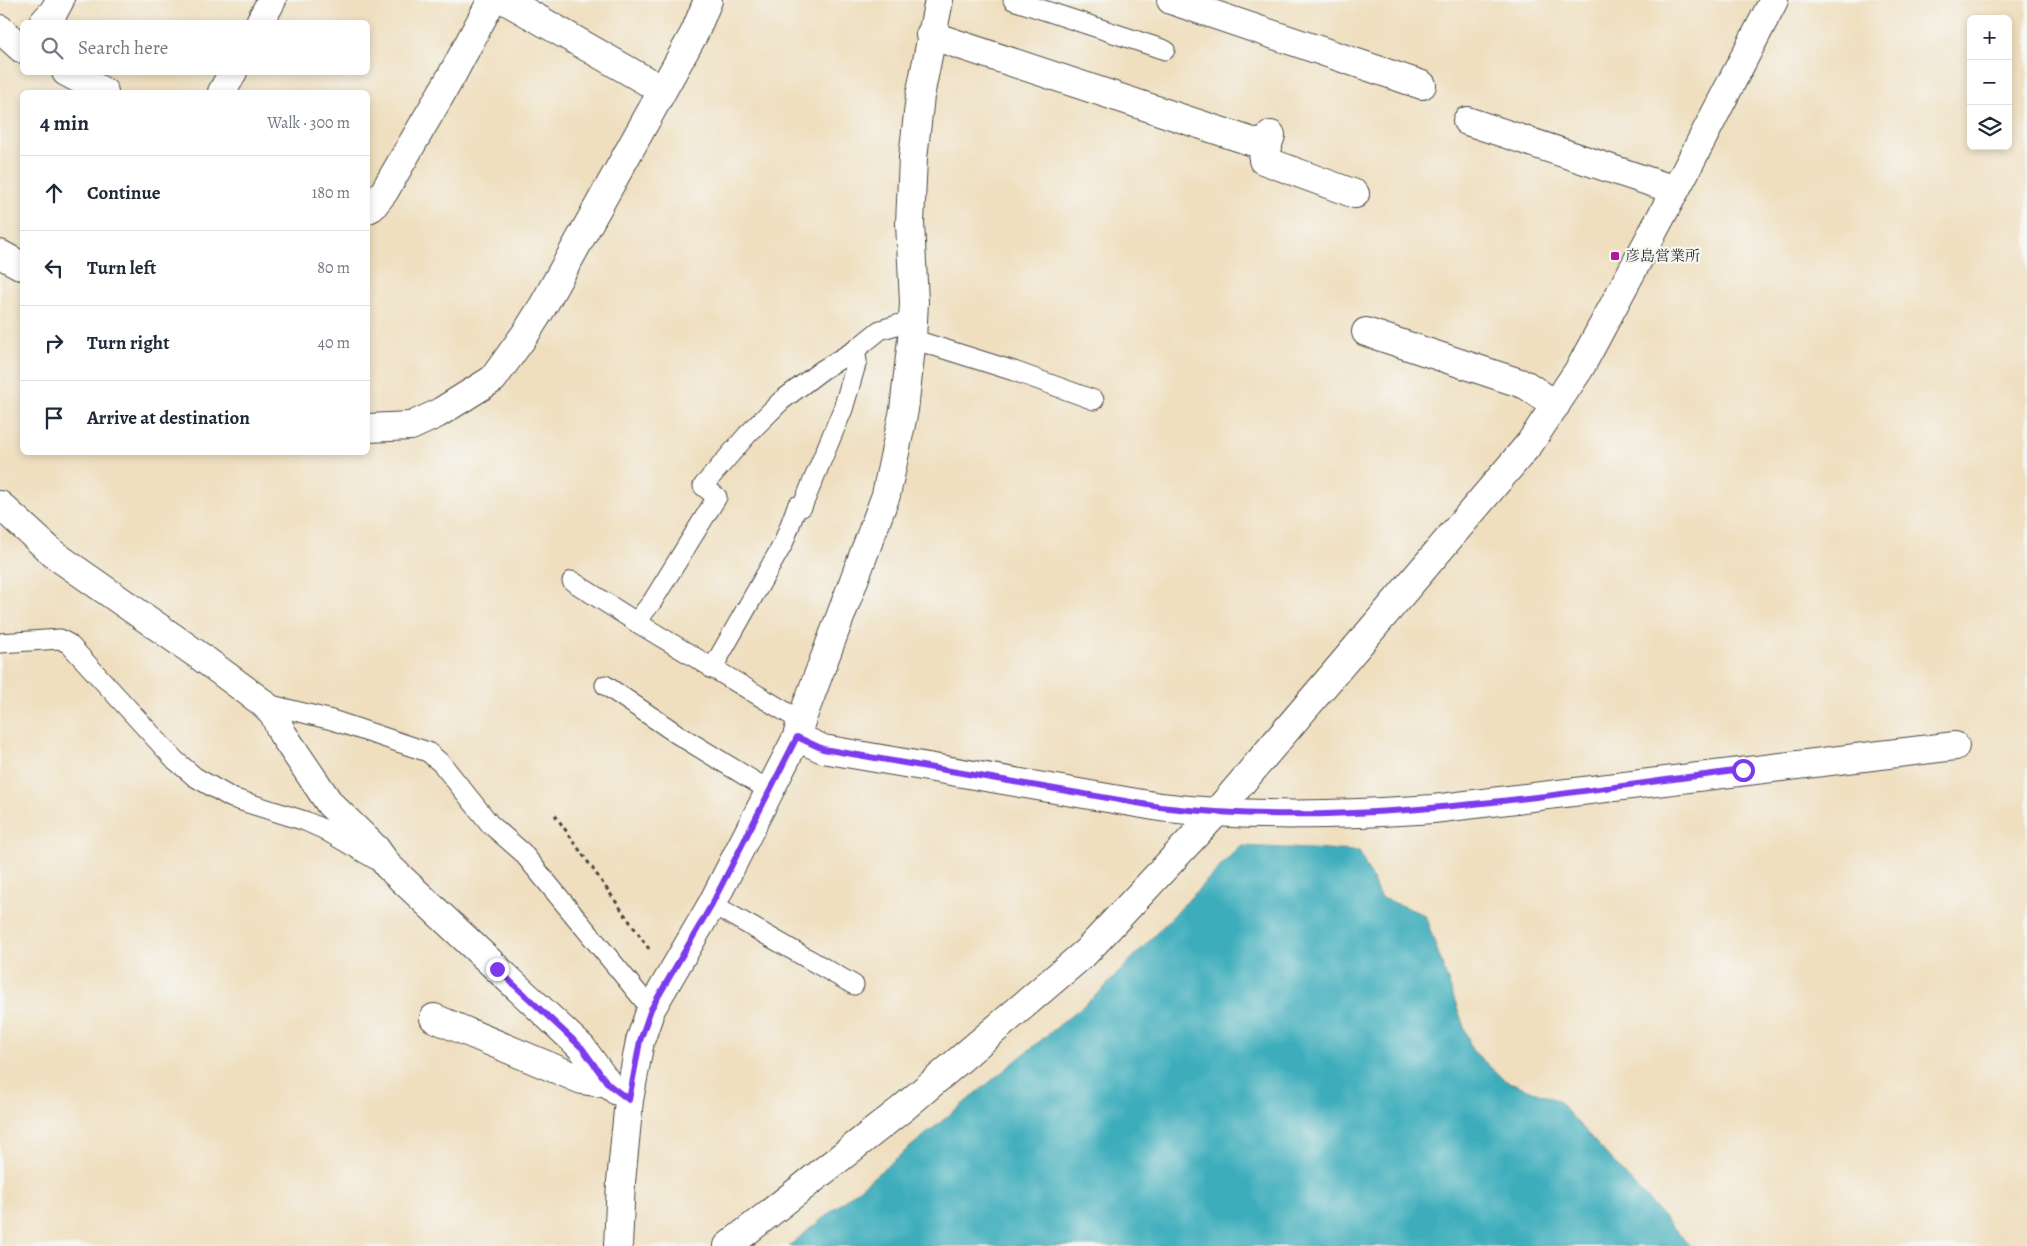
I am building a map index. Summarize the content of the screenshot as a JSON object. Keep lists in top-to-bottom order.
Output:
{
  "places": {
    "transit": ["彦島営業所"]
  },
  "page": {
    "map_buttons": ["+", "−"],
    "search": "Search here",
    "heading": ["4 min", "Walk · 300 m"],
    "list": [
      ["Continue", "180 m"],
      ["Turn left", "80 m"],
      ["Turn right", "40 m"],
      "Arrive at destination"
    ]
  }
}
